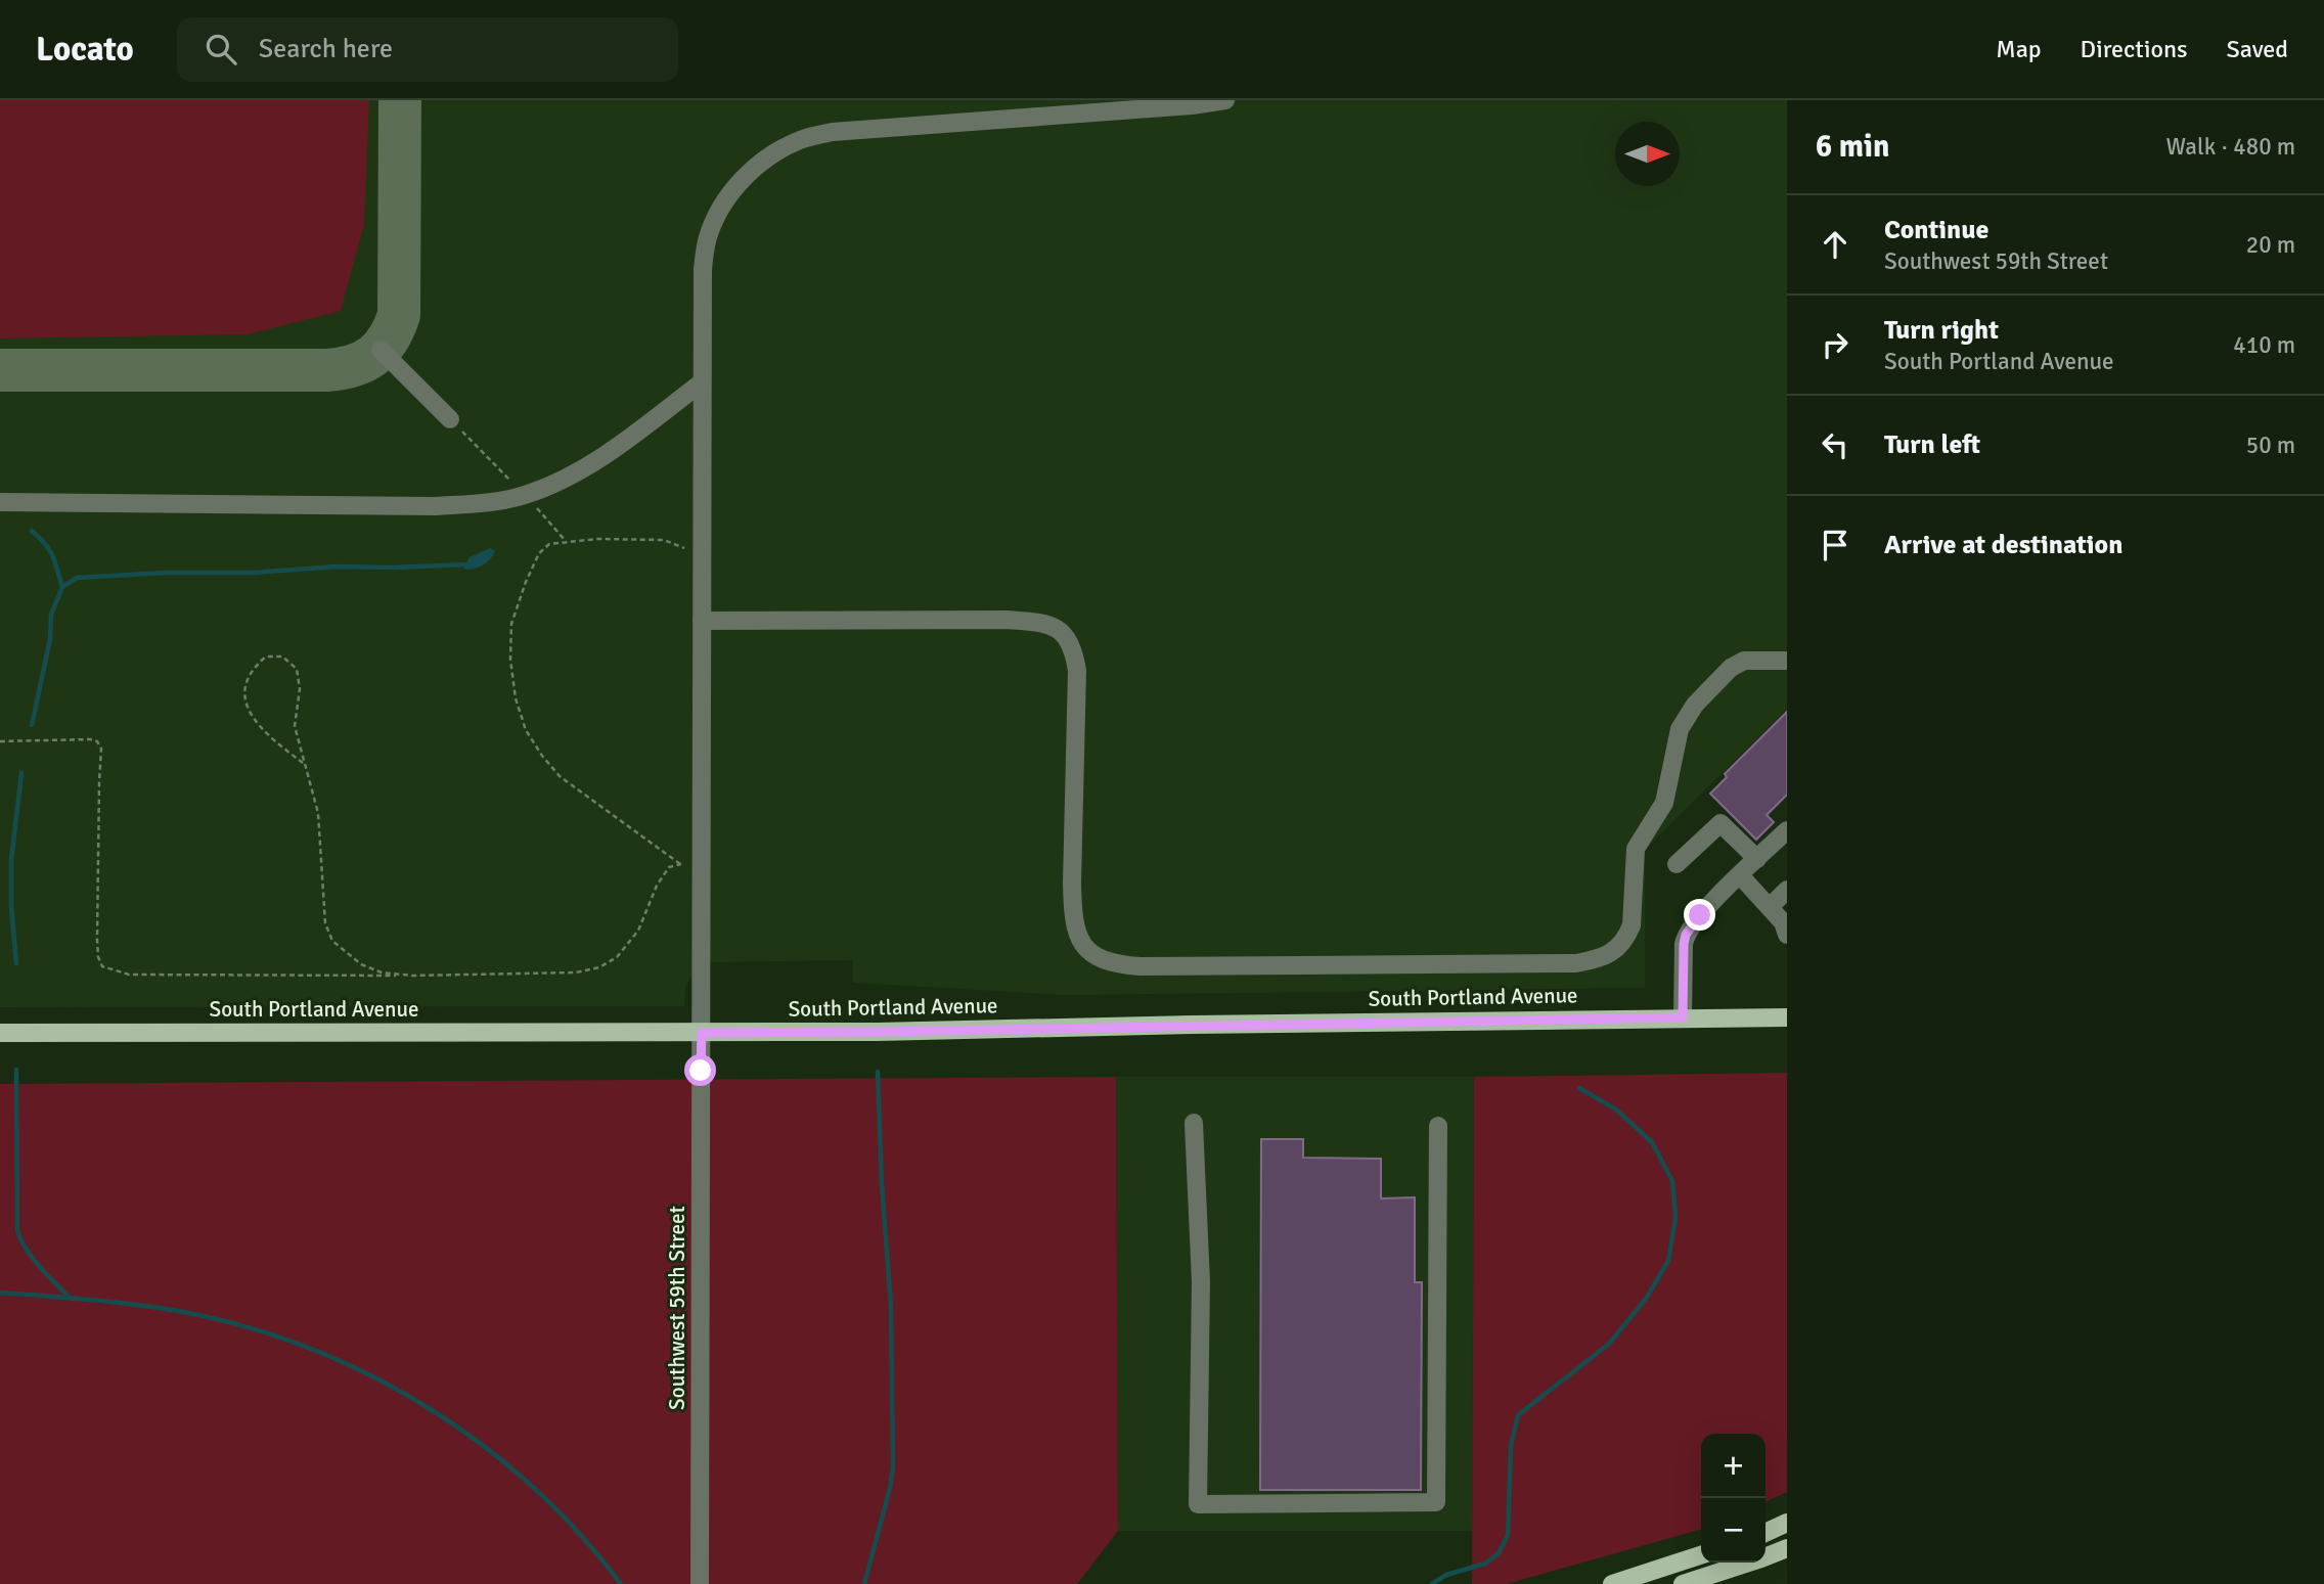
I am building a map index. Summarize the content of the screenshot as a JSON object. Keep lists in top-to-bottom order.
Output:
{
  "streets": {
    "main road": ["South Portland Avenue"],
    "street": ["Southwest 59th Street"]
  },
  "crossings": [
    ["South Portland Avenue", "Southwest 59th Street"]
  ],
  "north": "right",
  "page": {
    "header": "Locato",
    "search": "Search here",
    "nav": ["Map", "Directions", "Saved"],
    "heading": ["6 min", "Walk · 480 m"],
    "list": [
      ["Continue", "Southwest 59th Street", "20 m"],
      ["Turn right", "South Portland Avenue", "410 m"],
      ["Turn left", "50 m"],
      "Arrive at destination"
    ],
    "map_buttons": ["+", "−"]
  }
}
